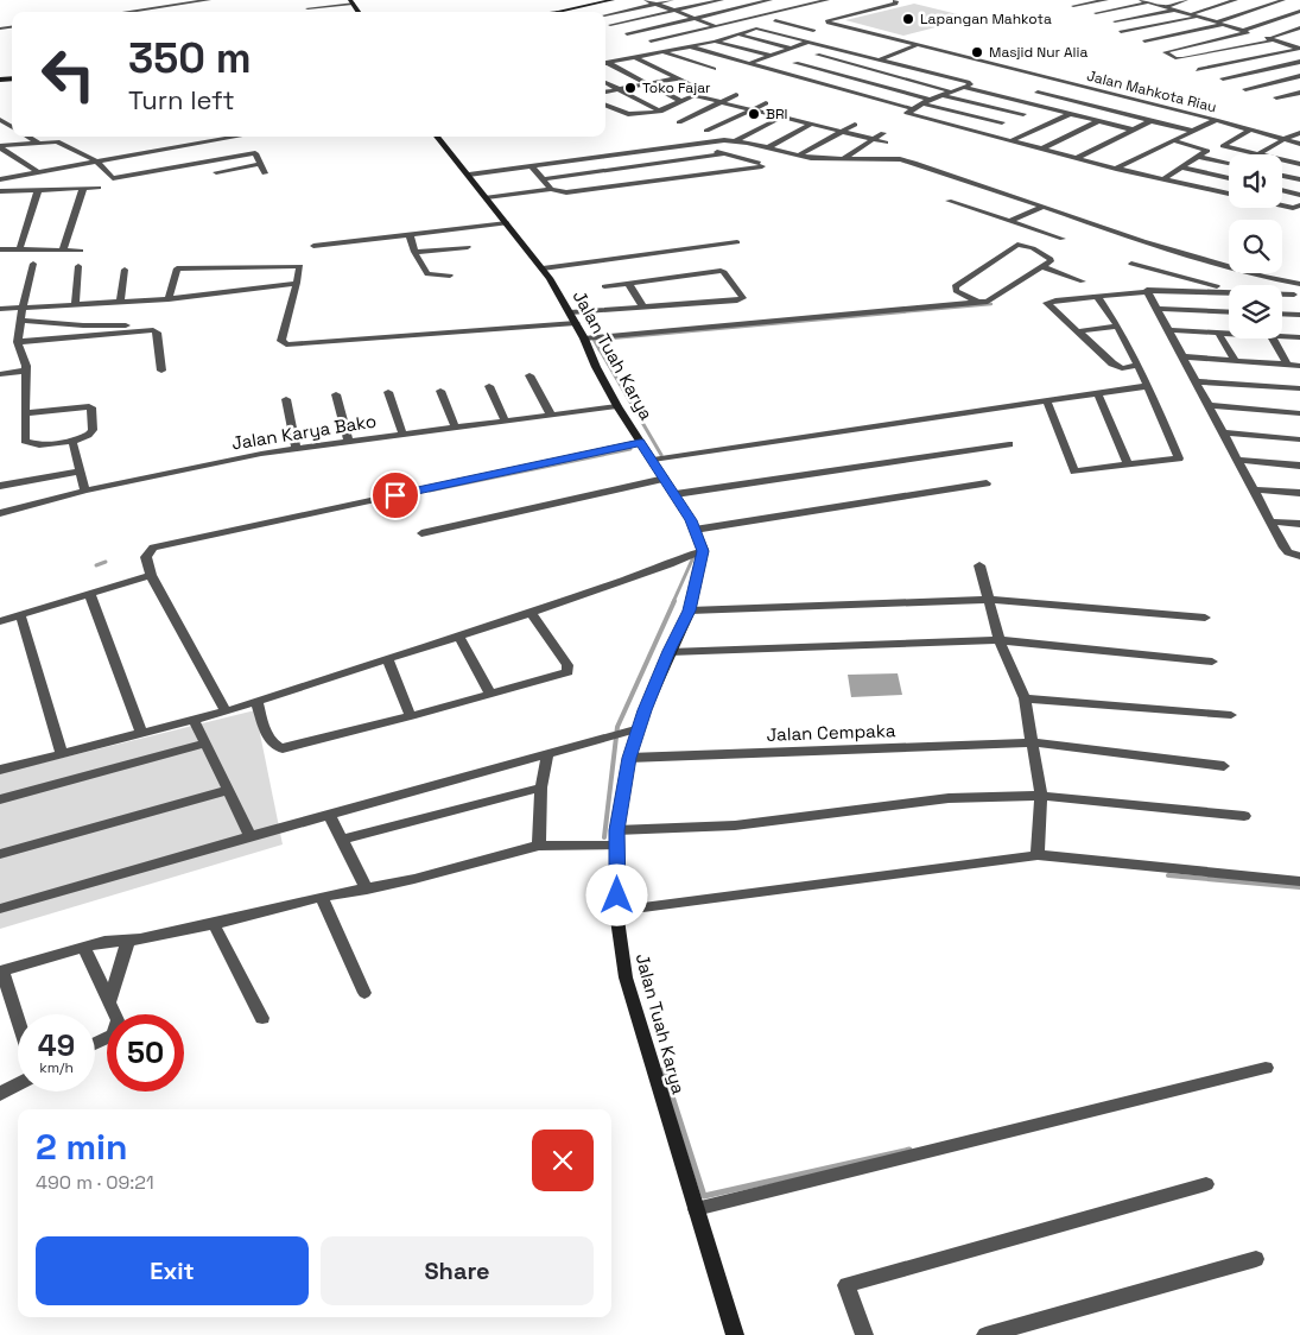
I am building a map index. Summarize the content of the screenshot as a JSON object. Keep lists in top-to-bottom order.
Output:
{
  "streets": {
    "main road": ["Jalan Tuah Karya"],
    "street": ["Jalan Mahkota Riau", "Jalan Karya Bako", "Jalan Cempaka"]
  },
  "crossings": [
    ["Jalan Tuah Karya", "Jalan Karya Bako"],
    ["Jalan Tuah Karya", "Jalan Cempaka"]
  ],
  "places": [
    "Lapangan Mahkota",
    "Masjid Nur Alia",
    "Toko Fajar",
    "BRI"
  ],
  "page": {
    "turn": ["350 m", "Turn left"],
    "speed": "49 km/h",
    "limit": "50",
    "heading": ["2 min", "490 m · 09:21"],
    "buttons": ["Exit", "Share"]
  }
}
